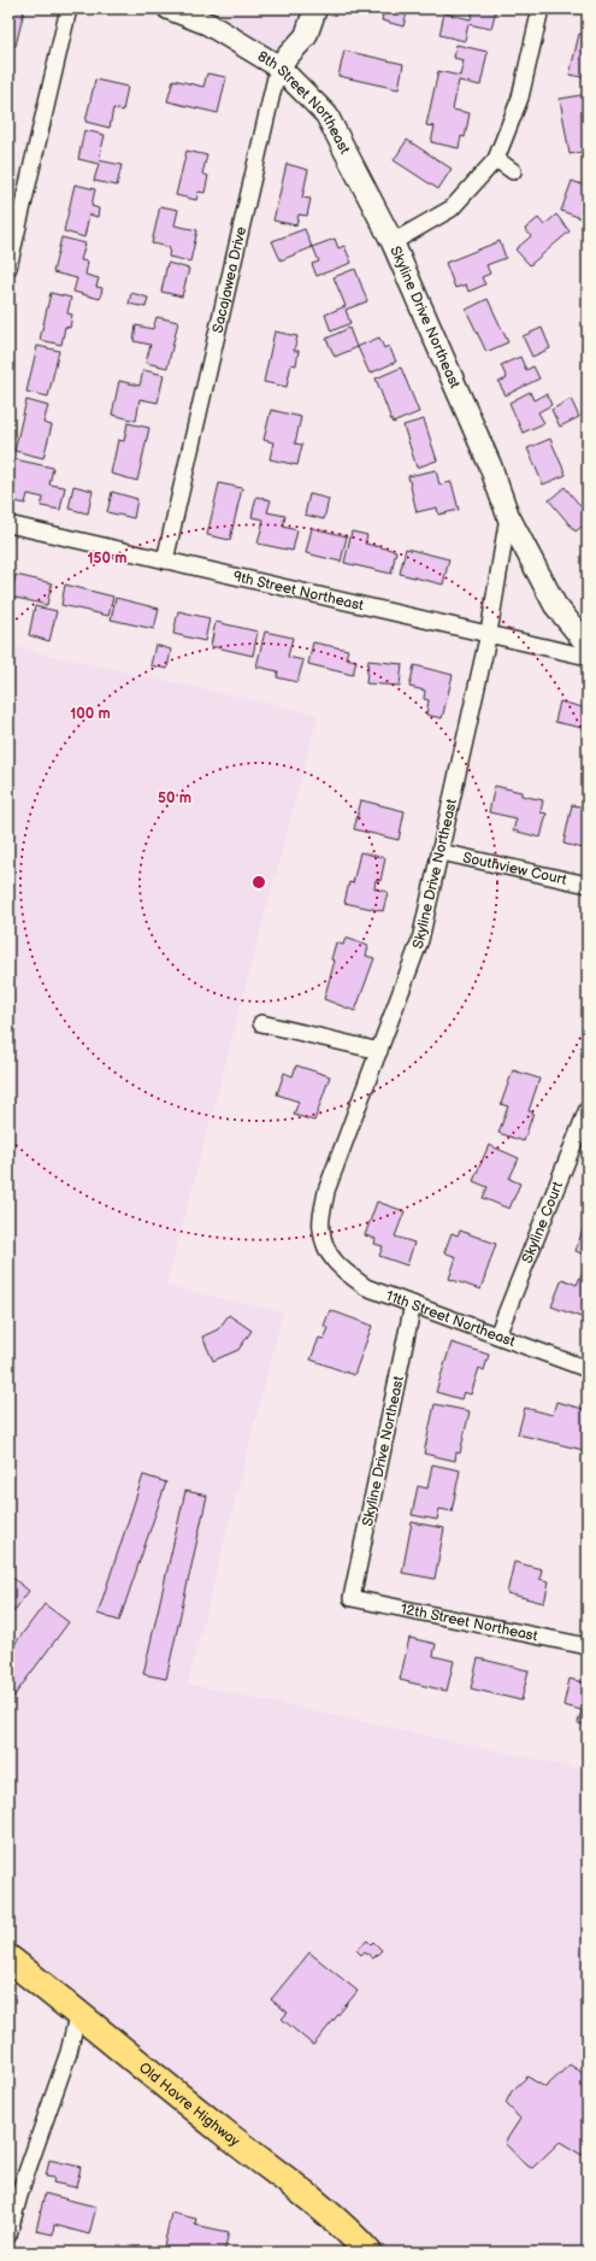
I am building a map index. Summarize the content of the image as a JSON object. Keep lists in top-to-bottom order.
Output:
{
  "streets": {
    "highway": ["Old Havre Highway"],
    "street": [
      "8th Street Northeast",
      "Sacajawea Drive",
      "Skyline Drive Northeast",
      "9th Street Northeast",
      "Southview Court",
      "Skyline Court",
      "11th Street Northeast",
      "12th Street Northeast"
    ]
  },
  "crossings": [
    ["8th Street Northeast", "Sacajawea Drive"],
    ["8th Street Northeast", "Skyline Drive Northeast"],
    ["Sacajawea Drive", "9th Street Northeast"],
    ["Skyline Drive Northeast", "9th Street Northeast"],
    ["Skyline Drive Northeast", "Southview Court"],
    ["Skyline Drive Northeast", "11th Street Northeast"],
    ["Skyline Drive Northeast", "12th Street Northeast"],
    ["Skyline Court", "11th Street Northeast"]
  ],
  "rings": ["150 m", "100 m", "50 m"]
}
